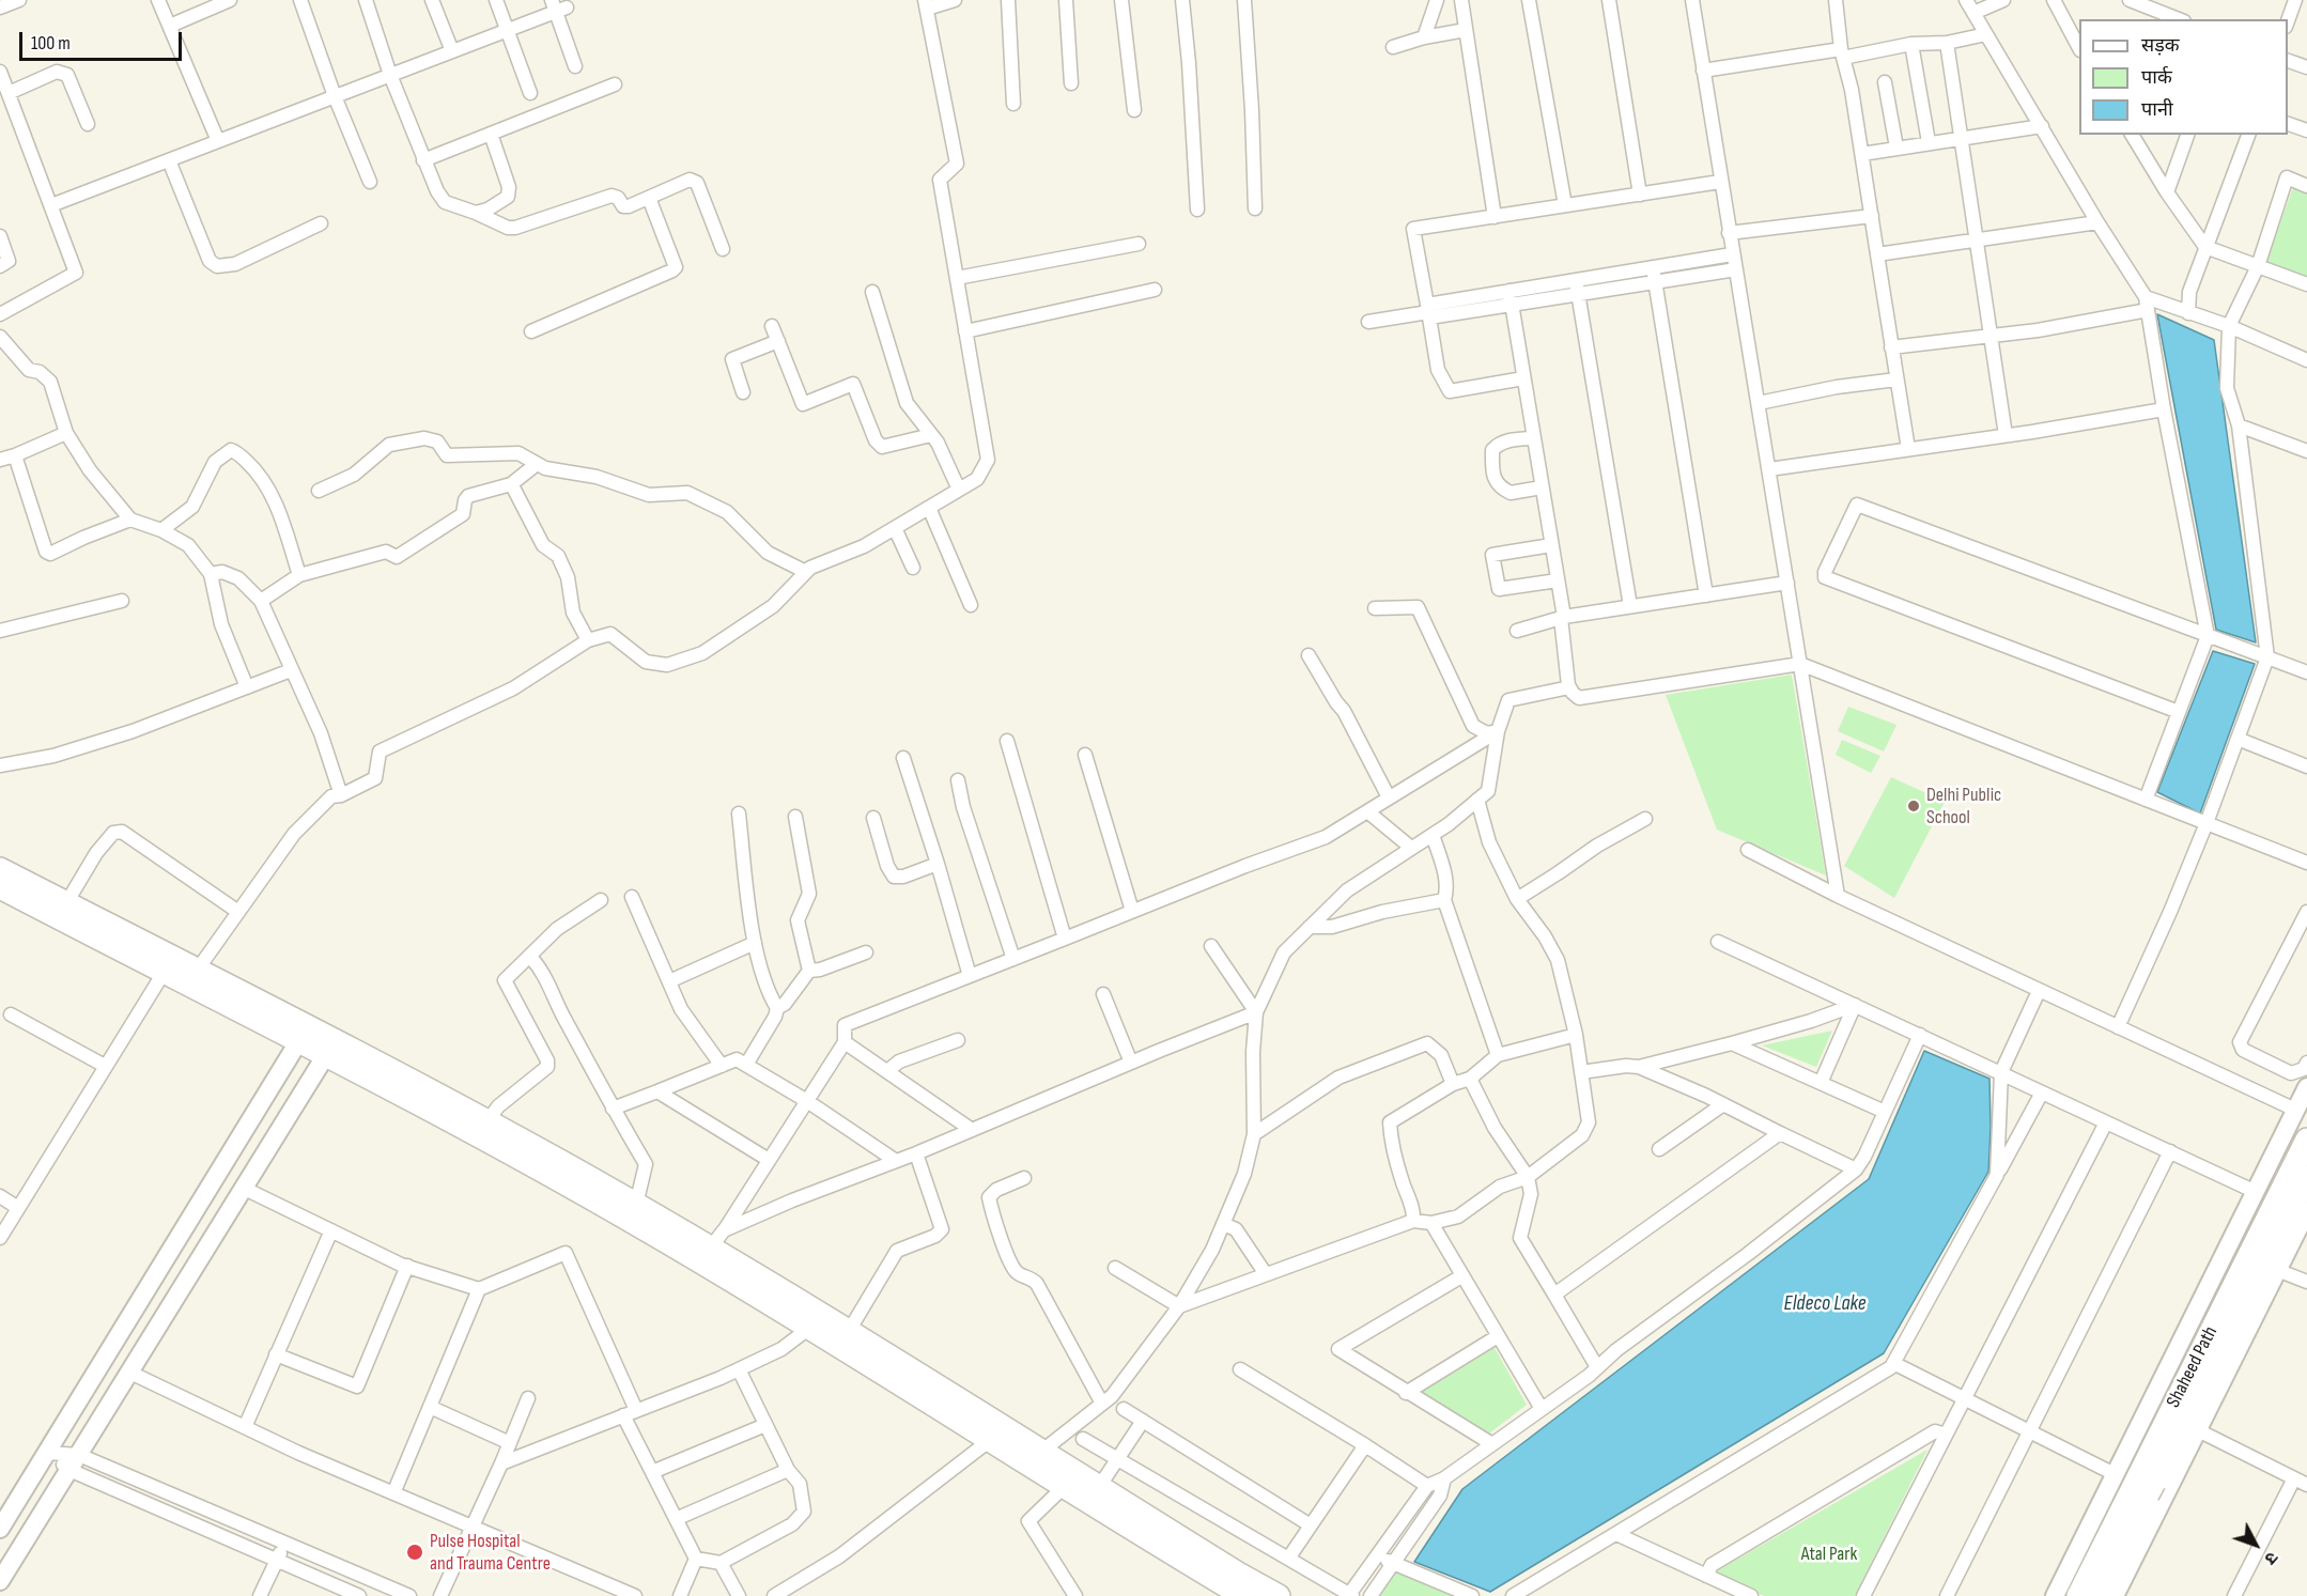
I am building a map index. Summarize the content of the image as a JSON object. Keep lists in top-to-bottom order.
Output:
{
  "streets": {
    "highway": ["Shaheed Path"]
  },
  "water": ["Eldeco Lake"],
  "parks": ["Atal Park"],
  "places": ["Delhi Public School", "Pulse Hospital and Trauma Centre"],
  "legend": ["सड़क", "पार्क", "पानी"],
  "scale_bar": "100 m",
  "north": "bottom right"
}
